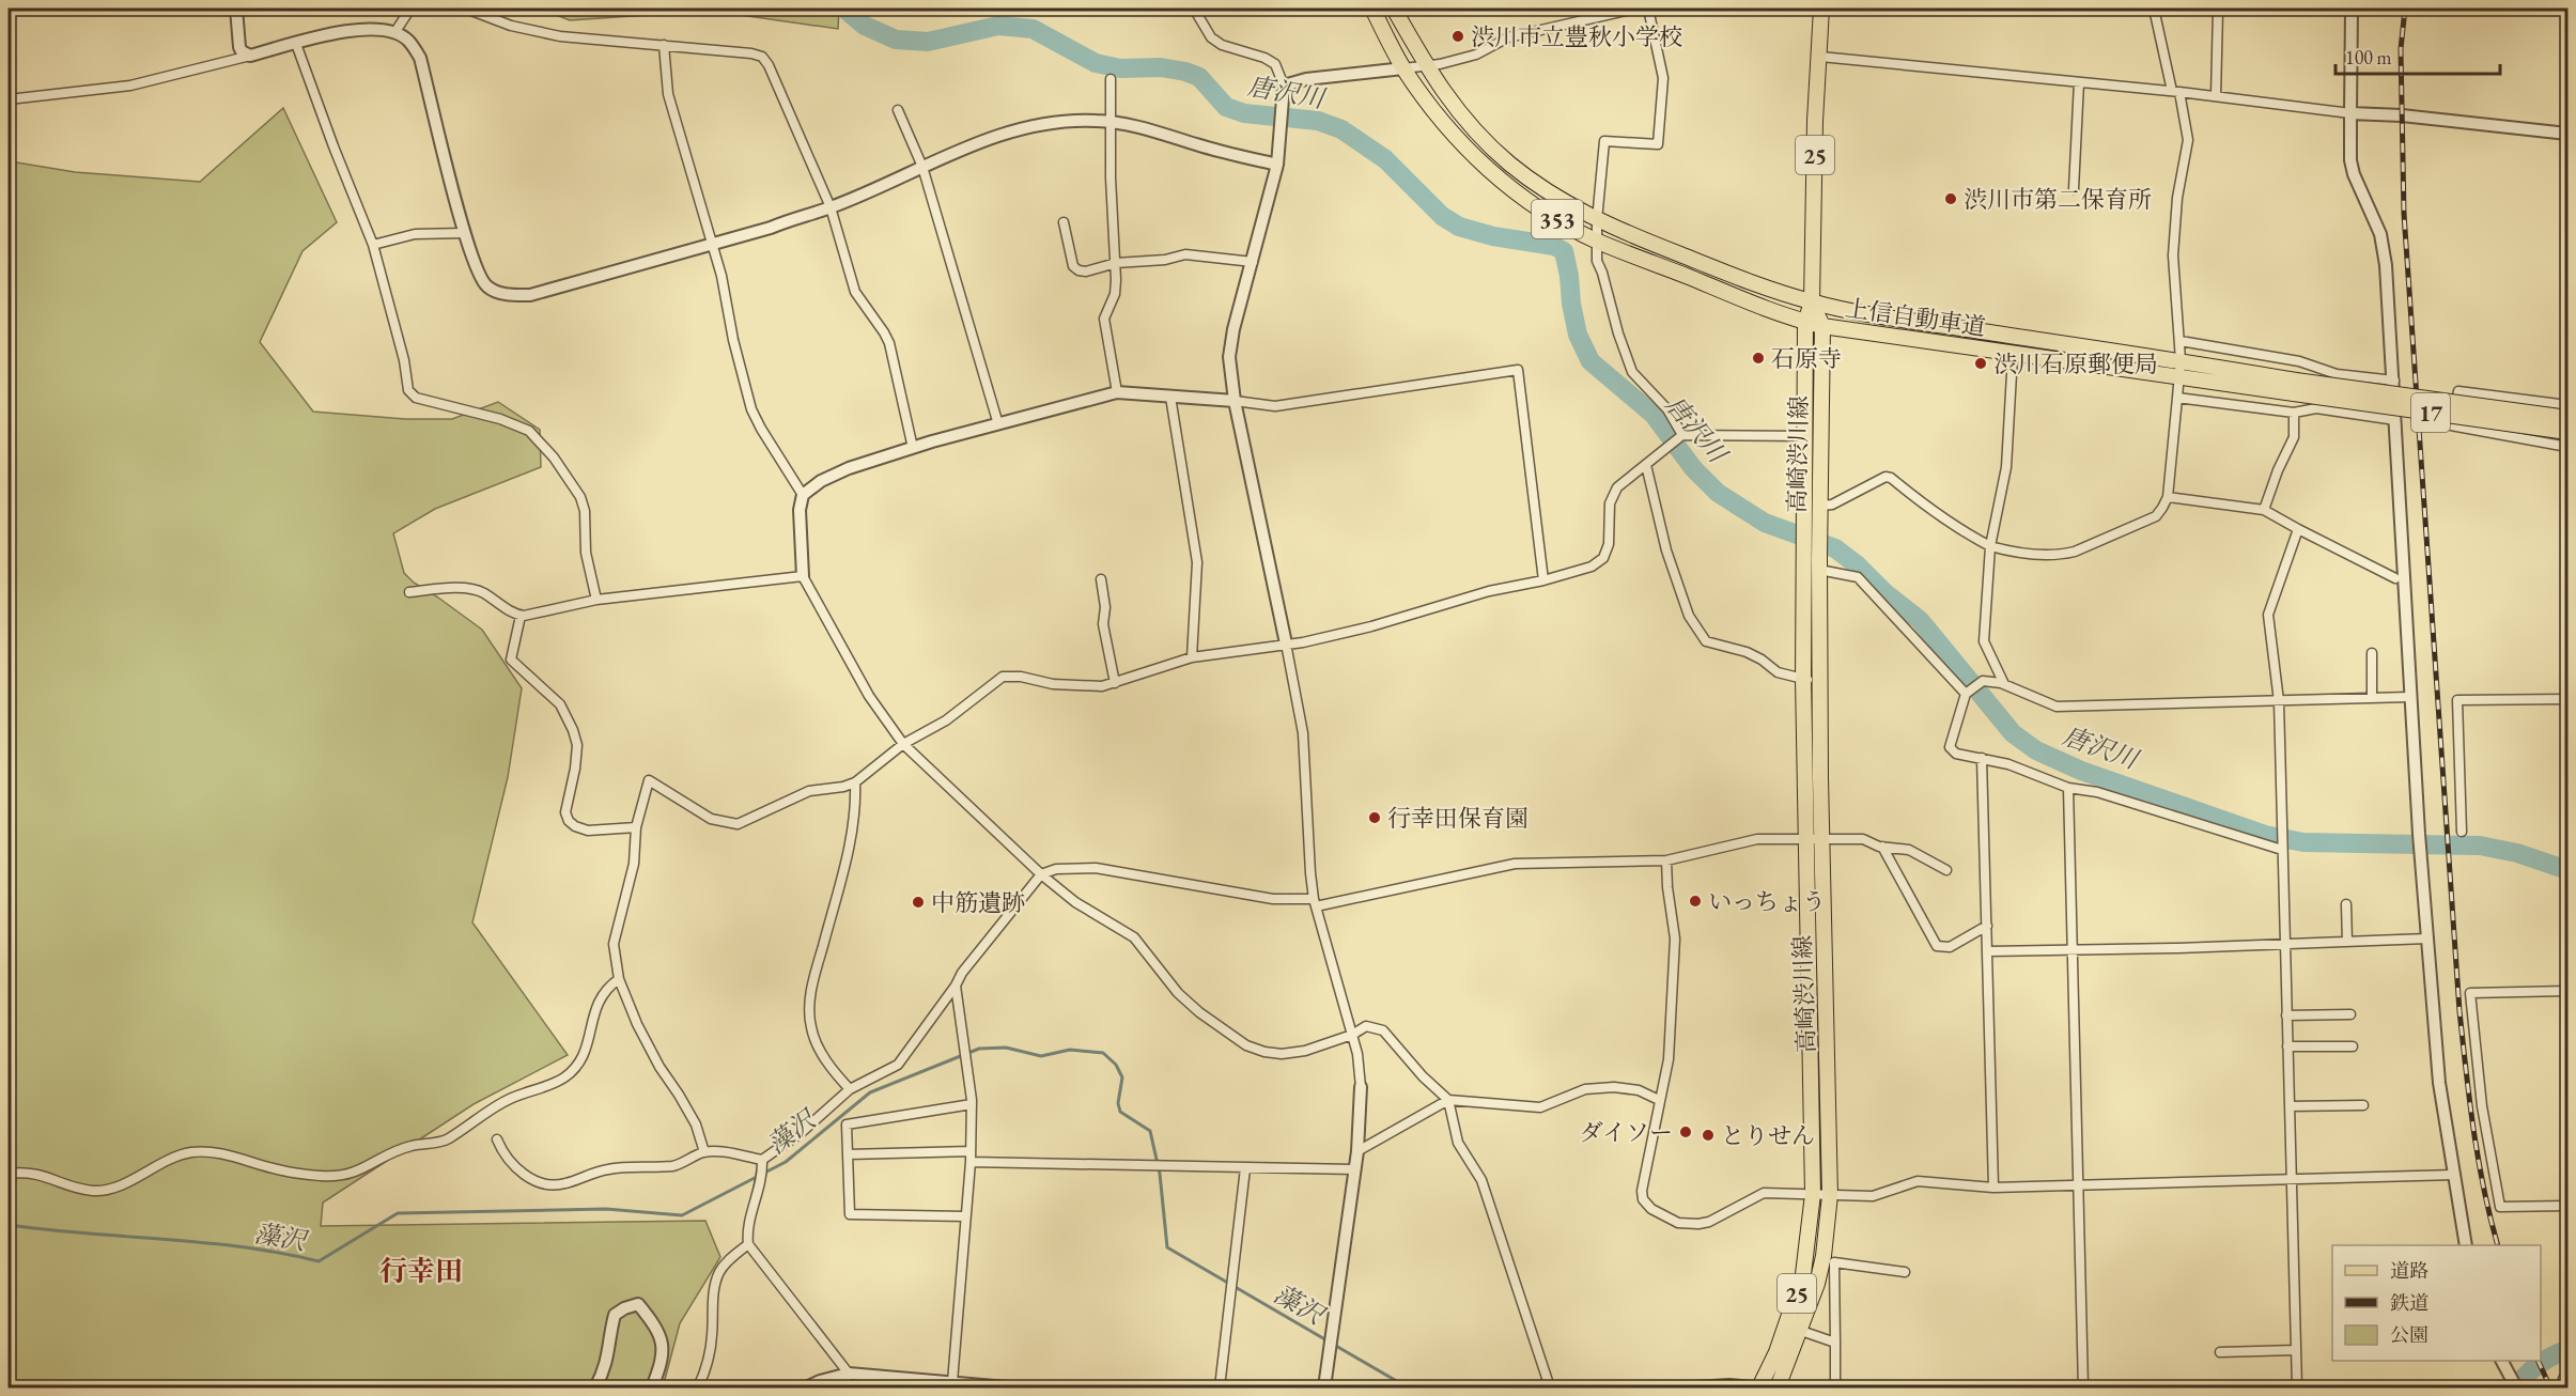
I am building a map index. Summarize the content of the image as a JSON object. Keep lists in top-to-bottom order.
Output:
{
  "streets": {
    "main road": [
      "25",
      "353",
      "上信自動車道",
      "17",
      "高崎渋川線"
    ]
  },
  "crossings": [
    ["25", "上信自動車道"],
    ["25", "高崎渋川線"],
    ["上信自動車道", "高崎渋川線"]
  ],
  "districts": ["行幸田"],
  "water": ["唐沢川", "藻沢"],
  "places": [
    "渋川市立豊秋小学校",
    "渋川市第二保育所",
    "石原寺",
    "渋川石原郵便局",
    "行幸田保育園",
    "いっちょう",
    "中筋遺跡",
    "ダイソー",
    "とりせん"
  ],
  "legend": ["道路", "鉄道", "公園"],
  "scale_bar": "100 m"
}
